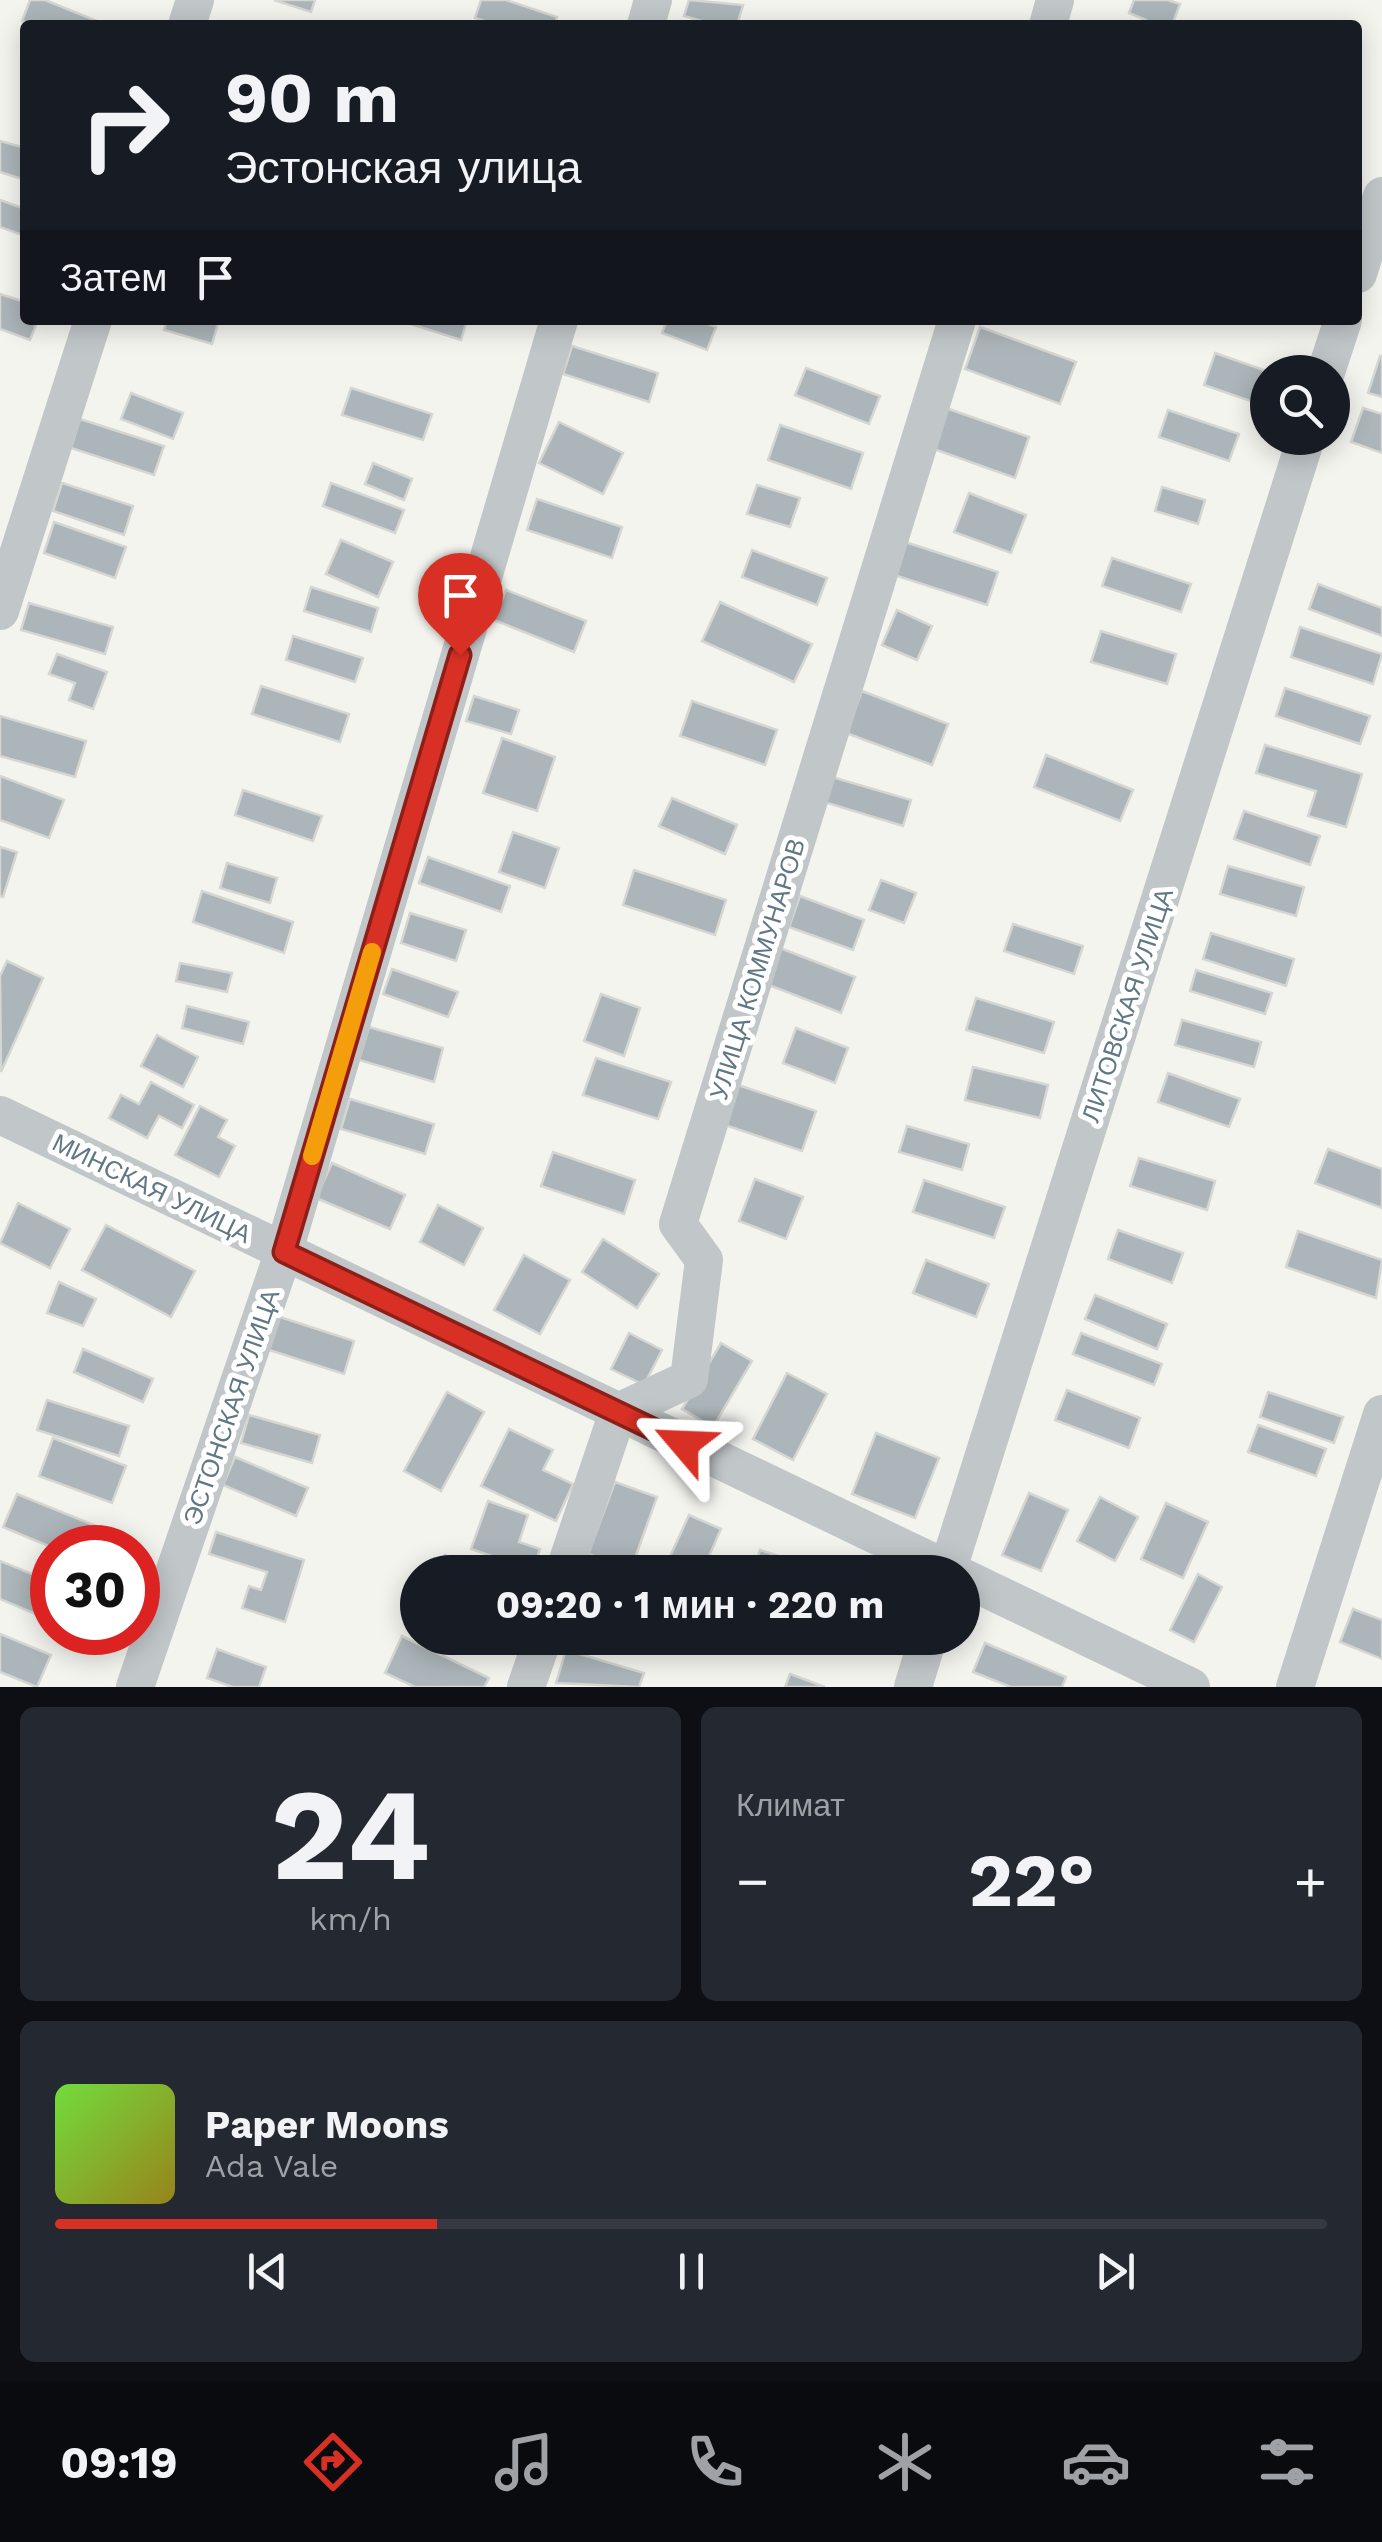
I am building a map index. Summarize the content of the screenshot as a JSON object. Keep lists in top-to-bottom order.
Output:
{
  "streets": {
    "street": [
      "УЛИЦА КОММУНАРОВ",
      "ЛИТОВСКАЯ УЛИЦА",
      "МИНСКАЯ УЛИЦА",
      "ЭСТОНСКАЯ УЛИЦА"
    ]
  },
  "crossings": [
    ["УЛИЦА КОММУНАРОВ", "МИНСКАЯ УЛИЦА"],
    ["МИНСКАЯ УЛИЦА", "ЭСТОНСКАЯ УЛИЦА"]
  ],
  "page": {
    "turn": ["90 m", "Эстонская улица"],
    "then": "Затем",
    "limit": "30",
    "trip": "09:20 · 1 мин · 220 m",
    "tile": [
      ["24", "km/h"],
      "Климат"
    ],
    "heat": ["−", "22°", "+"],
    "song": ["Paper Moons", "Ada Vale"],
    "tabs": "09:19"
  }
}
